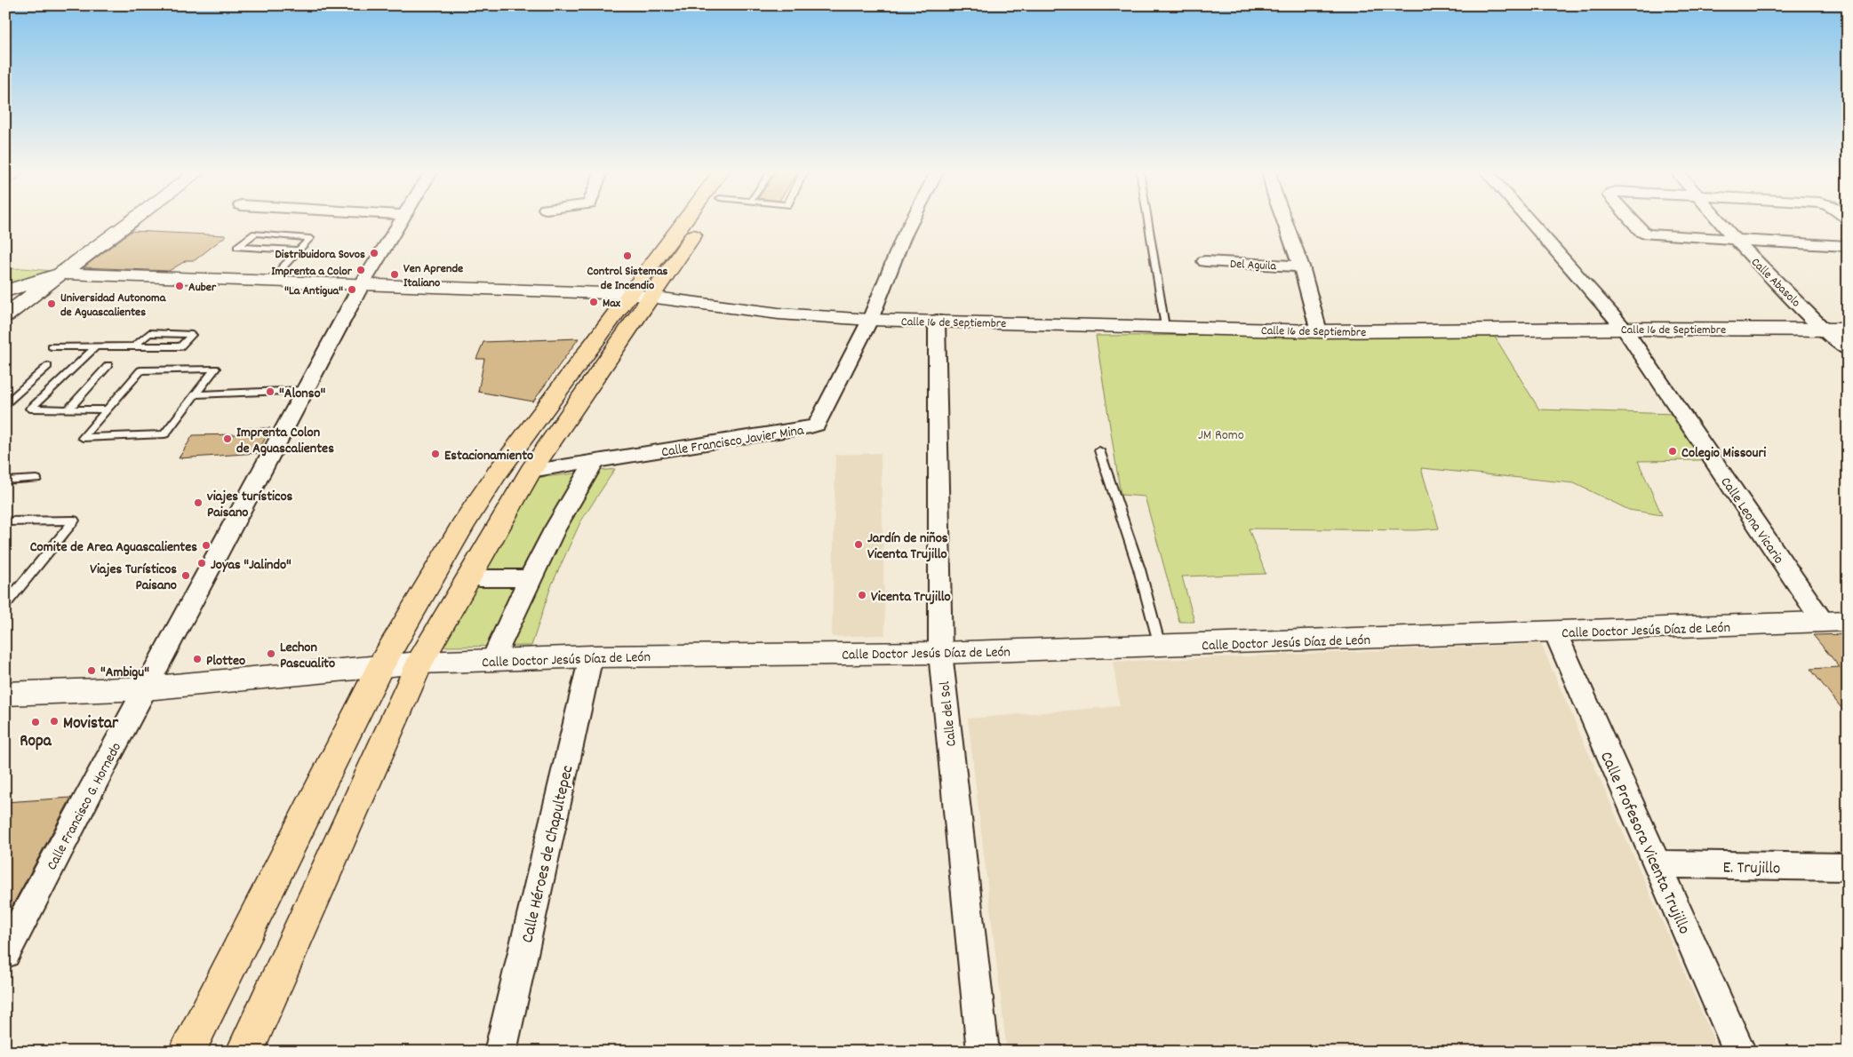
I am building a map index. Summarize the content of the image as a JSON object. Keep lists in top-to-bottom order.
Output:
{
  "streets": {
    "street": [
      "Del Aguila",
      "Calle Abasolo",
      "Calle 16 de Septiembre",
      "Calle Francisco Javier Mina",
      "Calle Leona Vicario",
      "Calle Doctor Jesús Díaz de León",
      "Calle del Sol",
      "Calle Francisco G. Hornedo",
      "Calle Profesora Vicenta Trujillo",
      "Calle Héroes de Chapultepec",
      "E. Trujillo"
    ]
  },
  "crossings": [
    ["Calle Abasolo", "Calle 16 de Septiembre"],
    ["Calle 16 de Septiembre", "Calle Francisco Javier Mina"],
    ["Calle 16 de Septiembre", "Calle Leona Vicario"],
    ["Calle 16 de Septiembre", "Calle del Sol"],
    ["Calle 16 de Septiembre", "Calle Francisco G. Hornedo"],
    ["Calle Leona Vicario", "Calle Doctor Jesús Díaz de León"],
    ["Calle Doctor Jesús Díaz de León", "Calle del Sol"],
    ["Calle Doctor Jesús Díaz de León", "Calle Francisco G. Hornedo"],
    ["Calle Doctor Jesús Díaz de León", "Calle Profesora Vicenta Trujillo"],
    ["Calle Doctor Jesús Díaz de León", "Calle Héroes de Chapultepec"],
    ["Calle Profesora Vicenta Trujillo", "E. Trujillo"]
  ],
  "parks": ["JM Romo"],
  "places": [
    "Distribuidora Sovos",
    "Control Sistemas de Incendio",
    "Imprenta a Color",
    "Ven Aprende Italiano",
    "Auber",
    "\"La Antigua\"",
    "Max",
    "Universidad Autonoma de Aguascalientes",
    "\"Alonso\"",
    "Imprenta Colon de Aguascalientes",
    "Colegio Missouri",
    "Estacionamiento",
    "viajes turísticos Paisano",
    "Jardín de niños Vicenta Trujillo",
    "Comite de Area Aguascalientes",
    "Joyas \"Jalindo\"",
    "Viajes Turísticos Paisano",
    "Vicenta Trujillo",
    "Lechon Pascualito",
    "Plotteo",
    "\"Ambigu\"",
    "Movistar",
    "Ropa"
  ]
}
